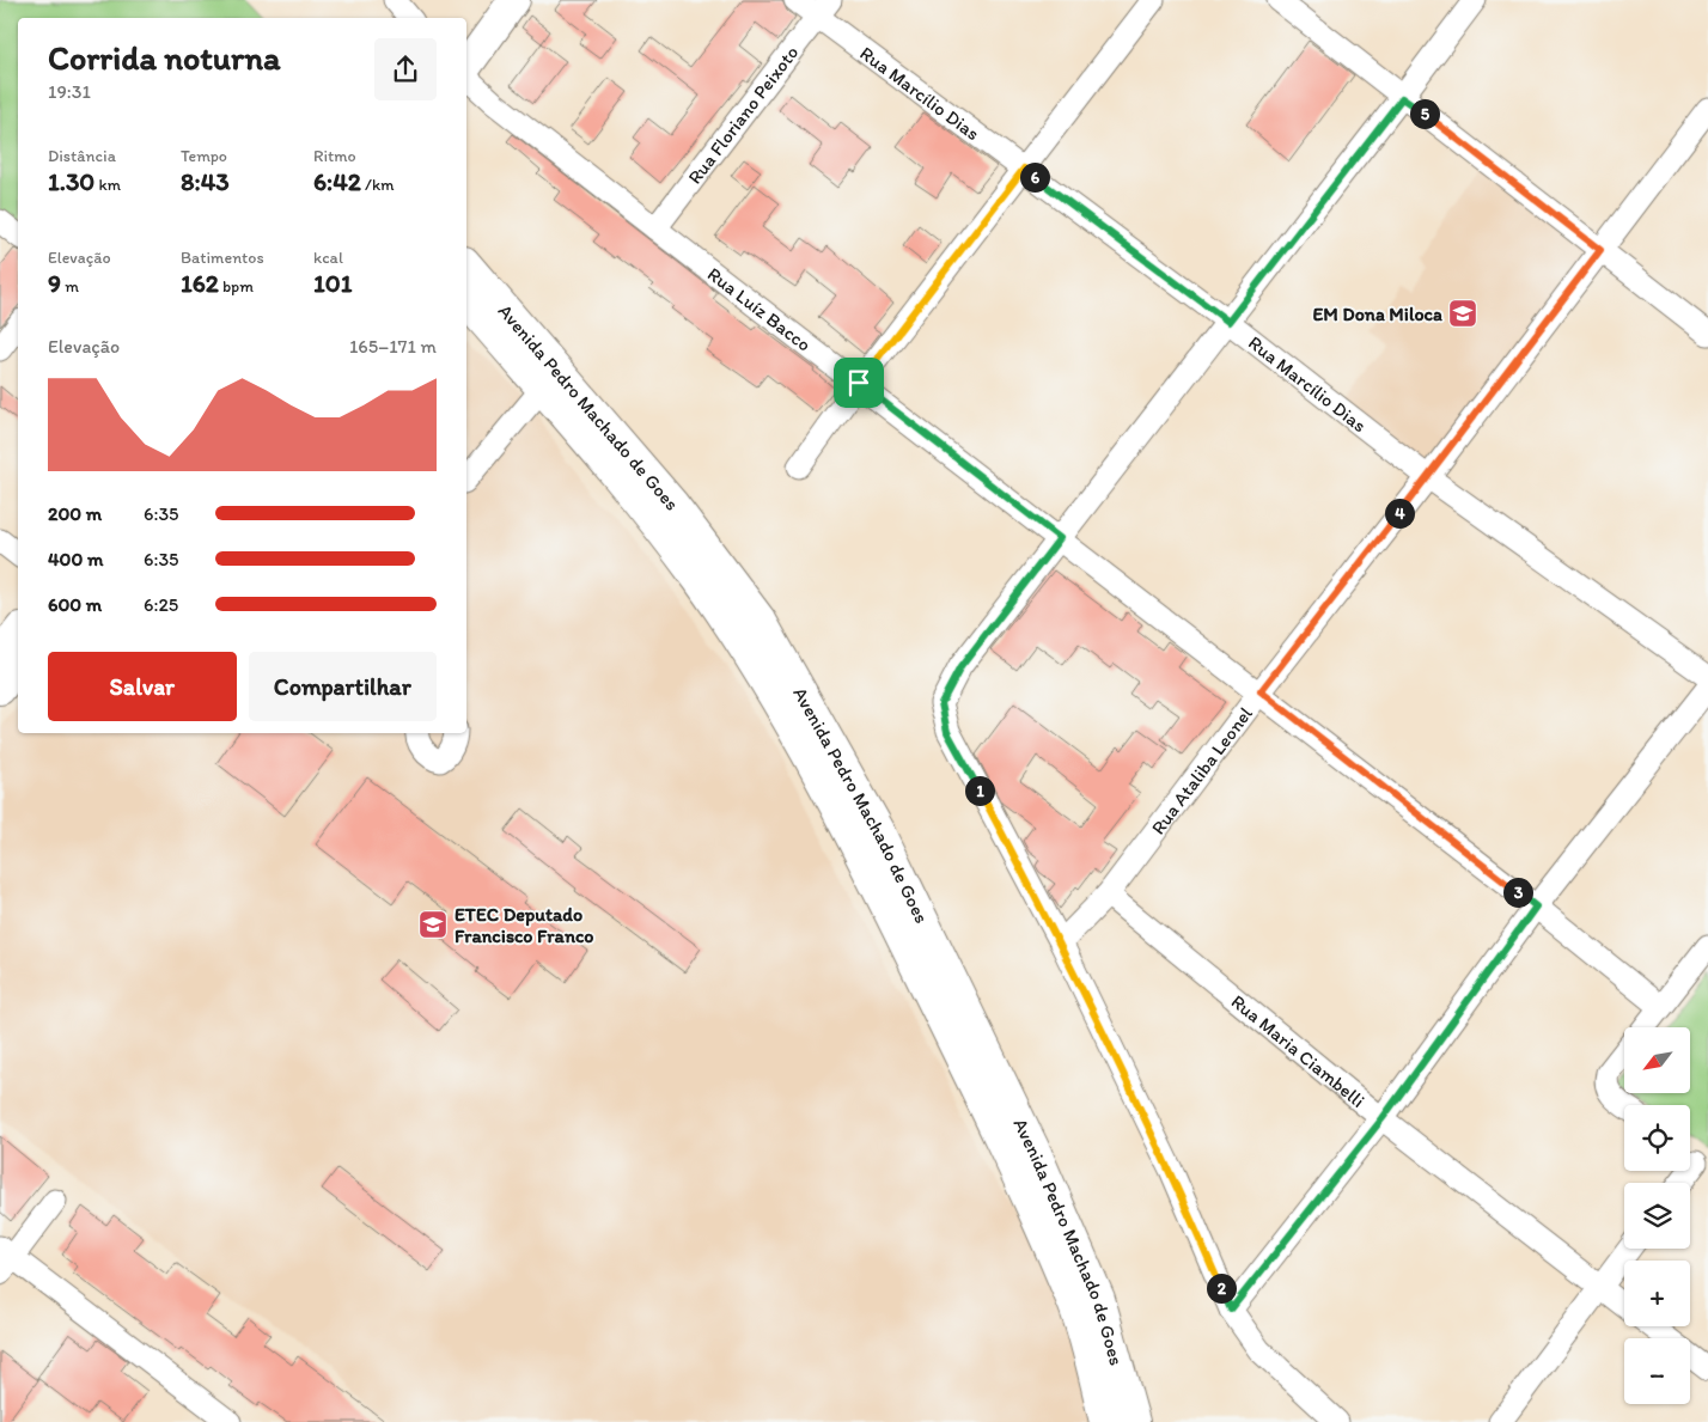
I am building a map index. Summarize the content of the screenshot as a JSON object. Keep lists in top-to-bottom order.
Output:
{
  "streets": {
    "street": [
      "Rua Marcílio Dias",
      "Rua Floriano Peixoto",
      "Rua Luíz Bacco",
      "Avenida Pedro Machado de Goes",
      "Rua Ataliba Leonel",
      "Rua Maria Ciambelli"
    ]
  },
  "crossings": [
    ["Rua Marcílio Dias", "Rua Floriano Peixoto"],
    ["Rua Marcílio Dias", "Rua Ataliba Leonel"],
    ["Rua Floriano Peixoto", "Rua Luíz Bacco"],
    ["Rua Luíz Bacco", "Rua Ataliba Leonel"],
    ["Rua Ataliba Leonel", "Rua Maria Ciambelli"]
  ],
  "places": {
    "school or university": ["EM Dona Miloca", "ETEC Deputado Francisco Franco"]
  },
  "north": "bottom left",
  "page": {
    "heading": ["Corrida noturna", "19:31"],
    "pins": [
      "5",
      "6",
      "4",
      "1",
      "3",
      "2"
    ],
    "stats": [
      ["Distância", "1.30 km"],
      ["Tempo", "8:43"],
      ["Ritmo", "6:42 /km"],
      ["Elevação", "9 m"],
      ["Batimentos", "162 bpm"],
      ["kcal", "101"]
    ],
    "chart": ["Elevação", "165–171 m"],
    "list": [
      {
        "name": "200 m",
        "note": "6:35"
      },
      {
        "name": "400 m",
        "note": "6:35"
      },
      {
        "name": "600 m",
        "note": "6:25"
      }
    ],
    "buttons": ["Salvar", "Compartilhar"],
    "map_buttons": ["+", "−"]
  }
}
